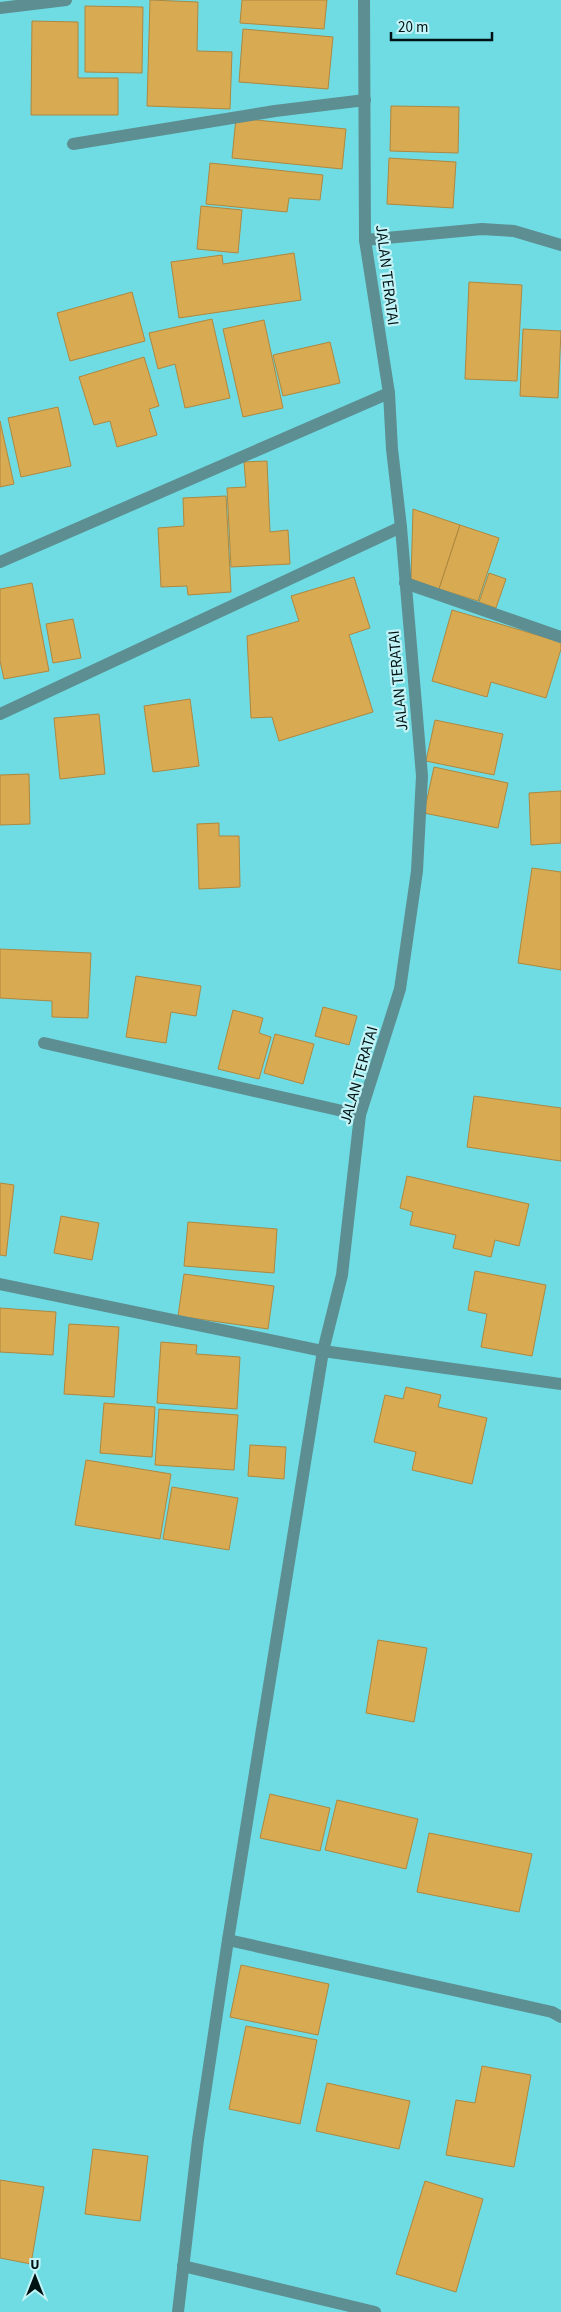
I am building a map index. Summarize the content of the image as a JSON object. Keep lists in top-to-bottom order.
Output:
{
  "streets": {
    "street": ["JALAN TERATAI"]
  },
  "scale_bar": "20 m",
  "north": "top"
}
